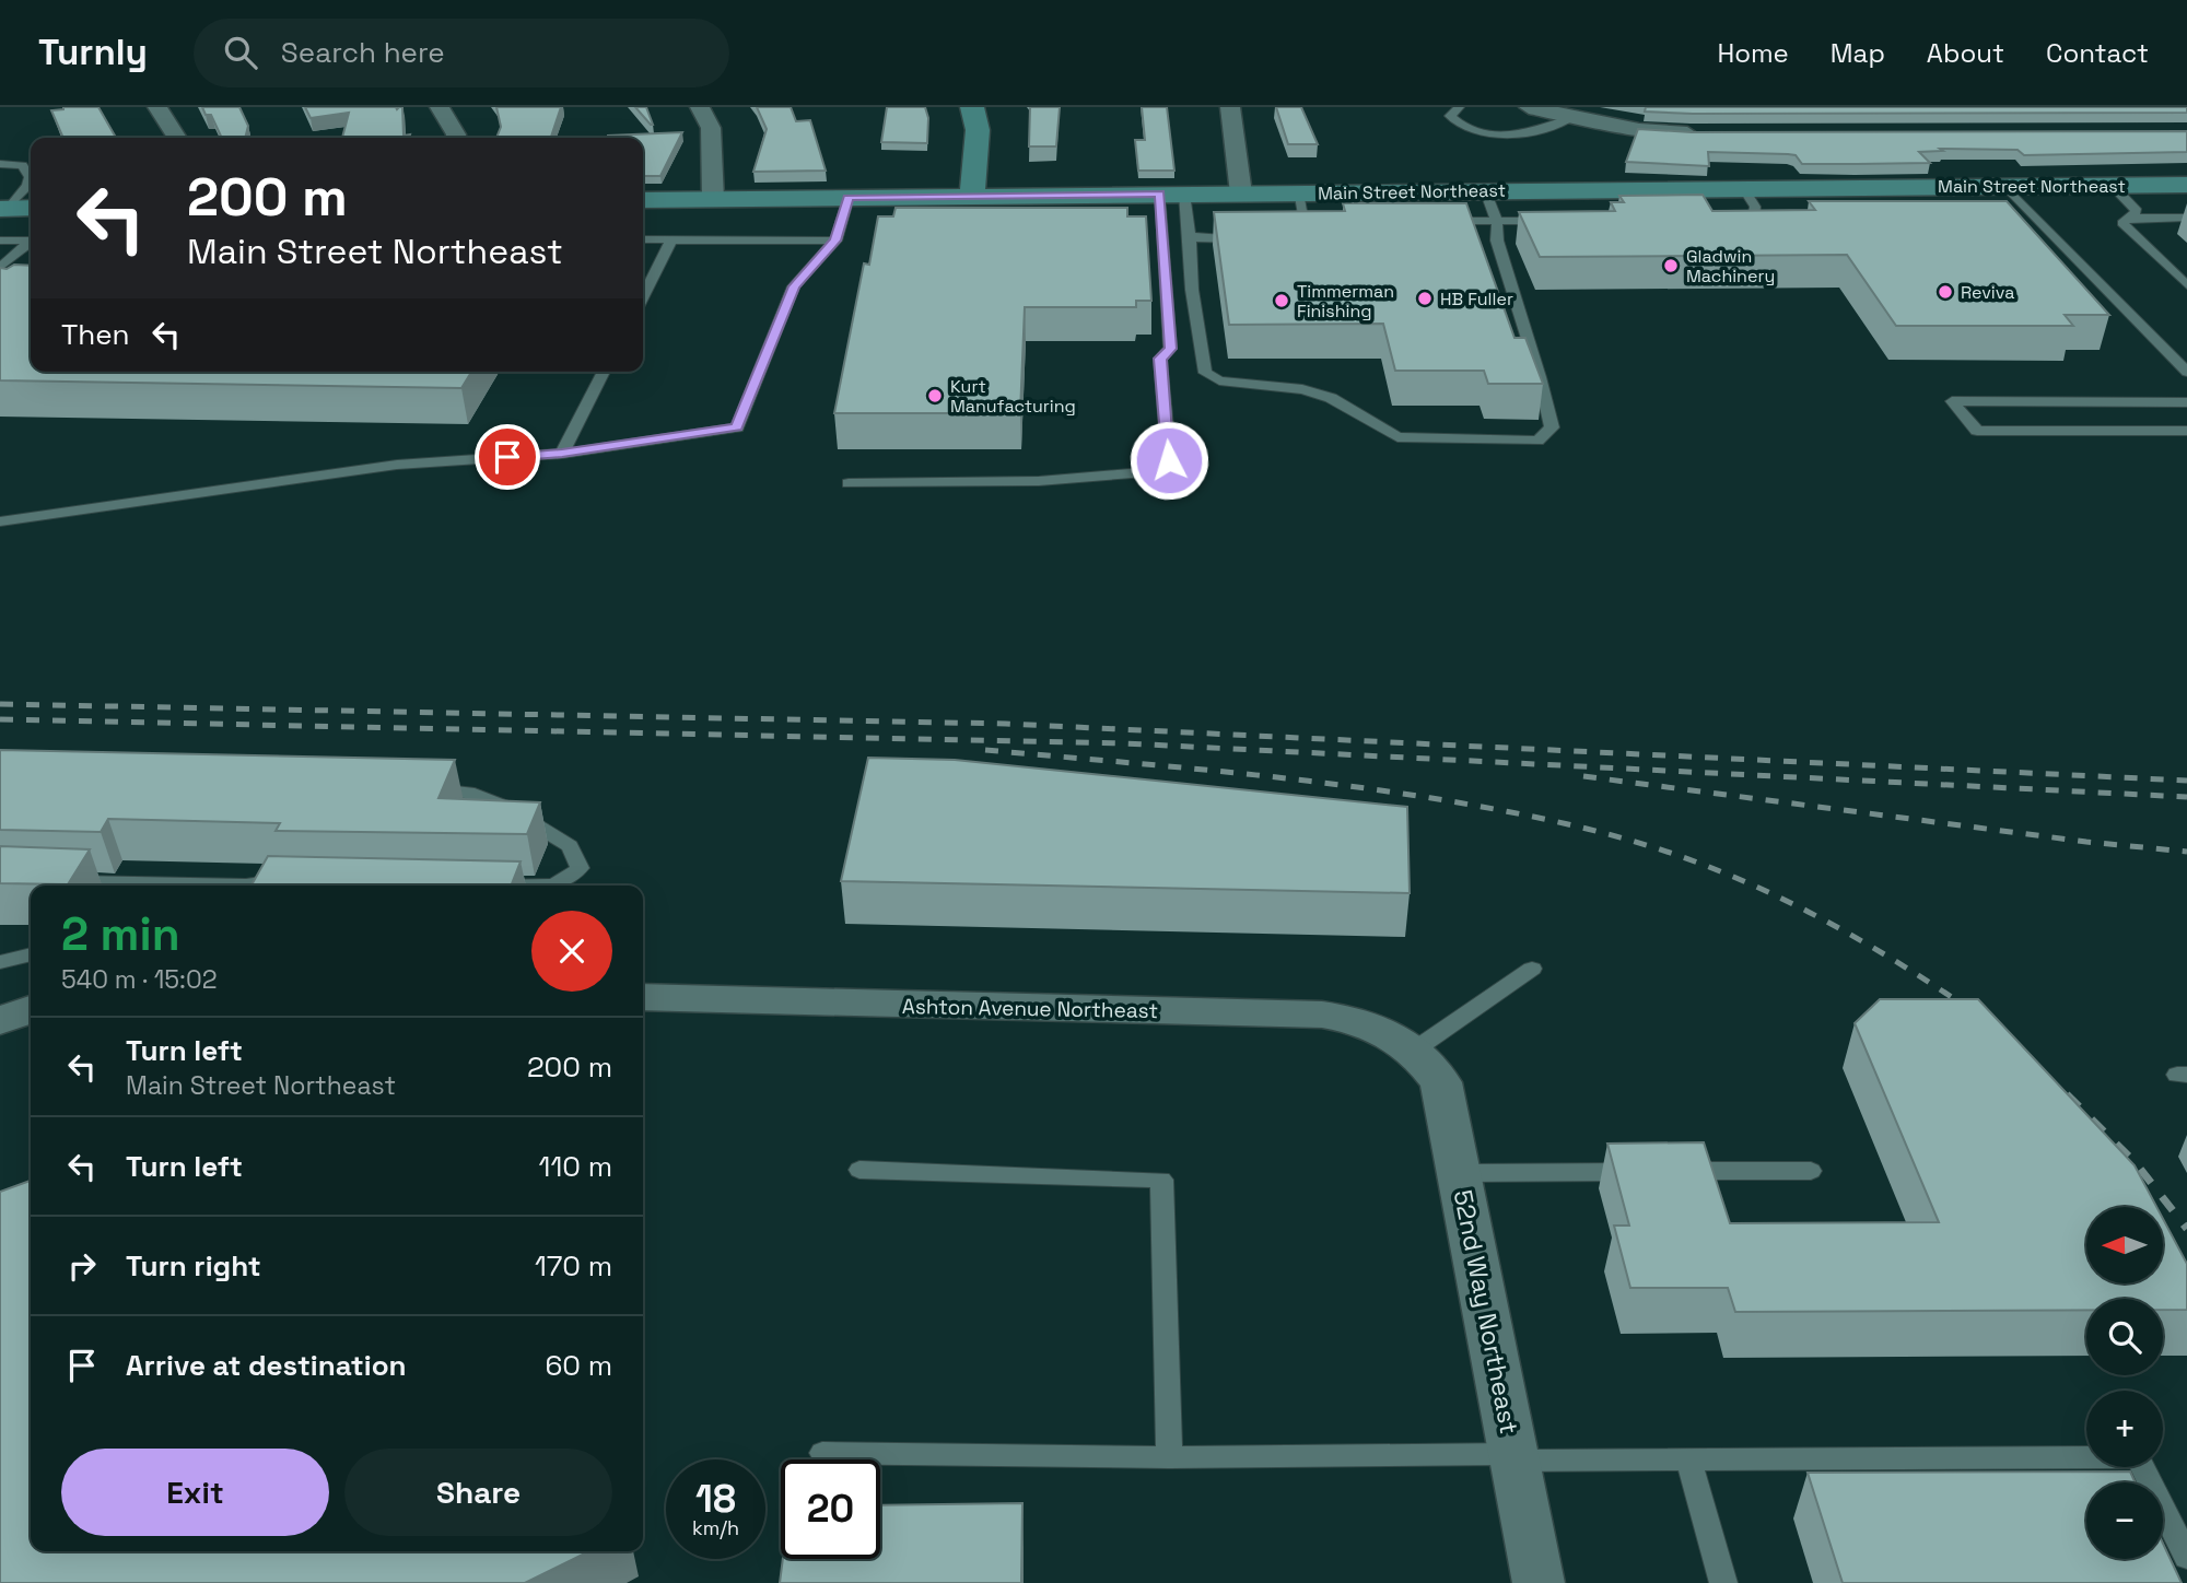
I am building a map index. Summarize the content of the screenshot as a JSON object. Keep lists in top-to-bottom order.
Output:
{
  "streets": {
    "street": ["Main Street Northeast", "Ashton Avenue Northeast", "52nd Way Northeast"]
  },
  "crossings": [
    ["Ashton Avenue Northeast", "52nd Way Northeast"]
  ],
  "places": [
    "Gladwin Machinery",
    "Reviva",
    "HB Fuller",
    "Timmerman Finishing",
    "Kurt Manufacturing"
  ],
  "north": "left",
  "page": {
    "header": "Turnly",
    "search": "Search here",
    "nav": [
      "Home",
      "Map",
      "About",
      "Contact"
    ],
    "turn": ["200 m", "Main Street Northeast"],
    "then": "Then",
    "heading": ["2 min", "540 m · 15:02"],
    "list": [
      {
        "name": "Turn left",
        "note": "Main Street Northeast",
        "value": "200 m"
      },
      {
        "name": "Turn left",
        "value": "110 m"
      },
      {
        "name": "Turn right",
        "value": "170 m"
      },
      {
        "name": "Arrive at destination",
        "value": "60 m"
      }
    ],
    "map_buttons": ["+", "−"],
    "buttons": ["Exit", "Share"],
    "speed": "18 km/h",
    "limit": "20"
  }
}
